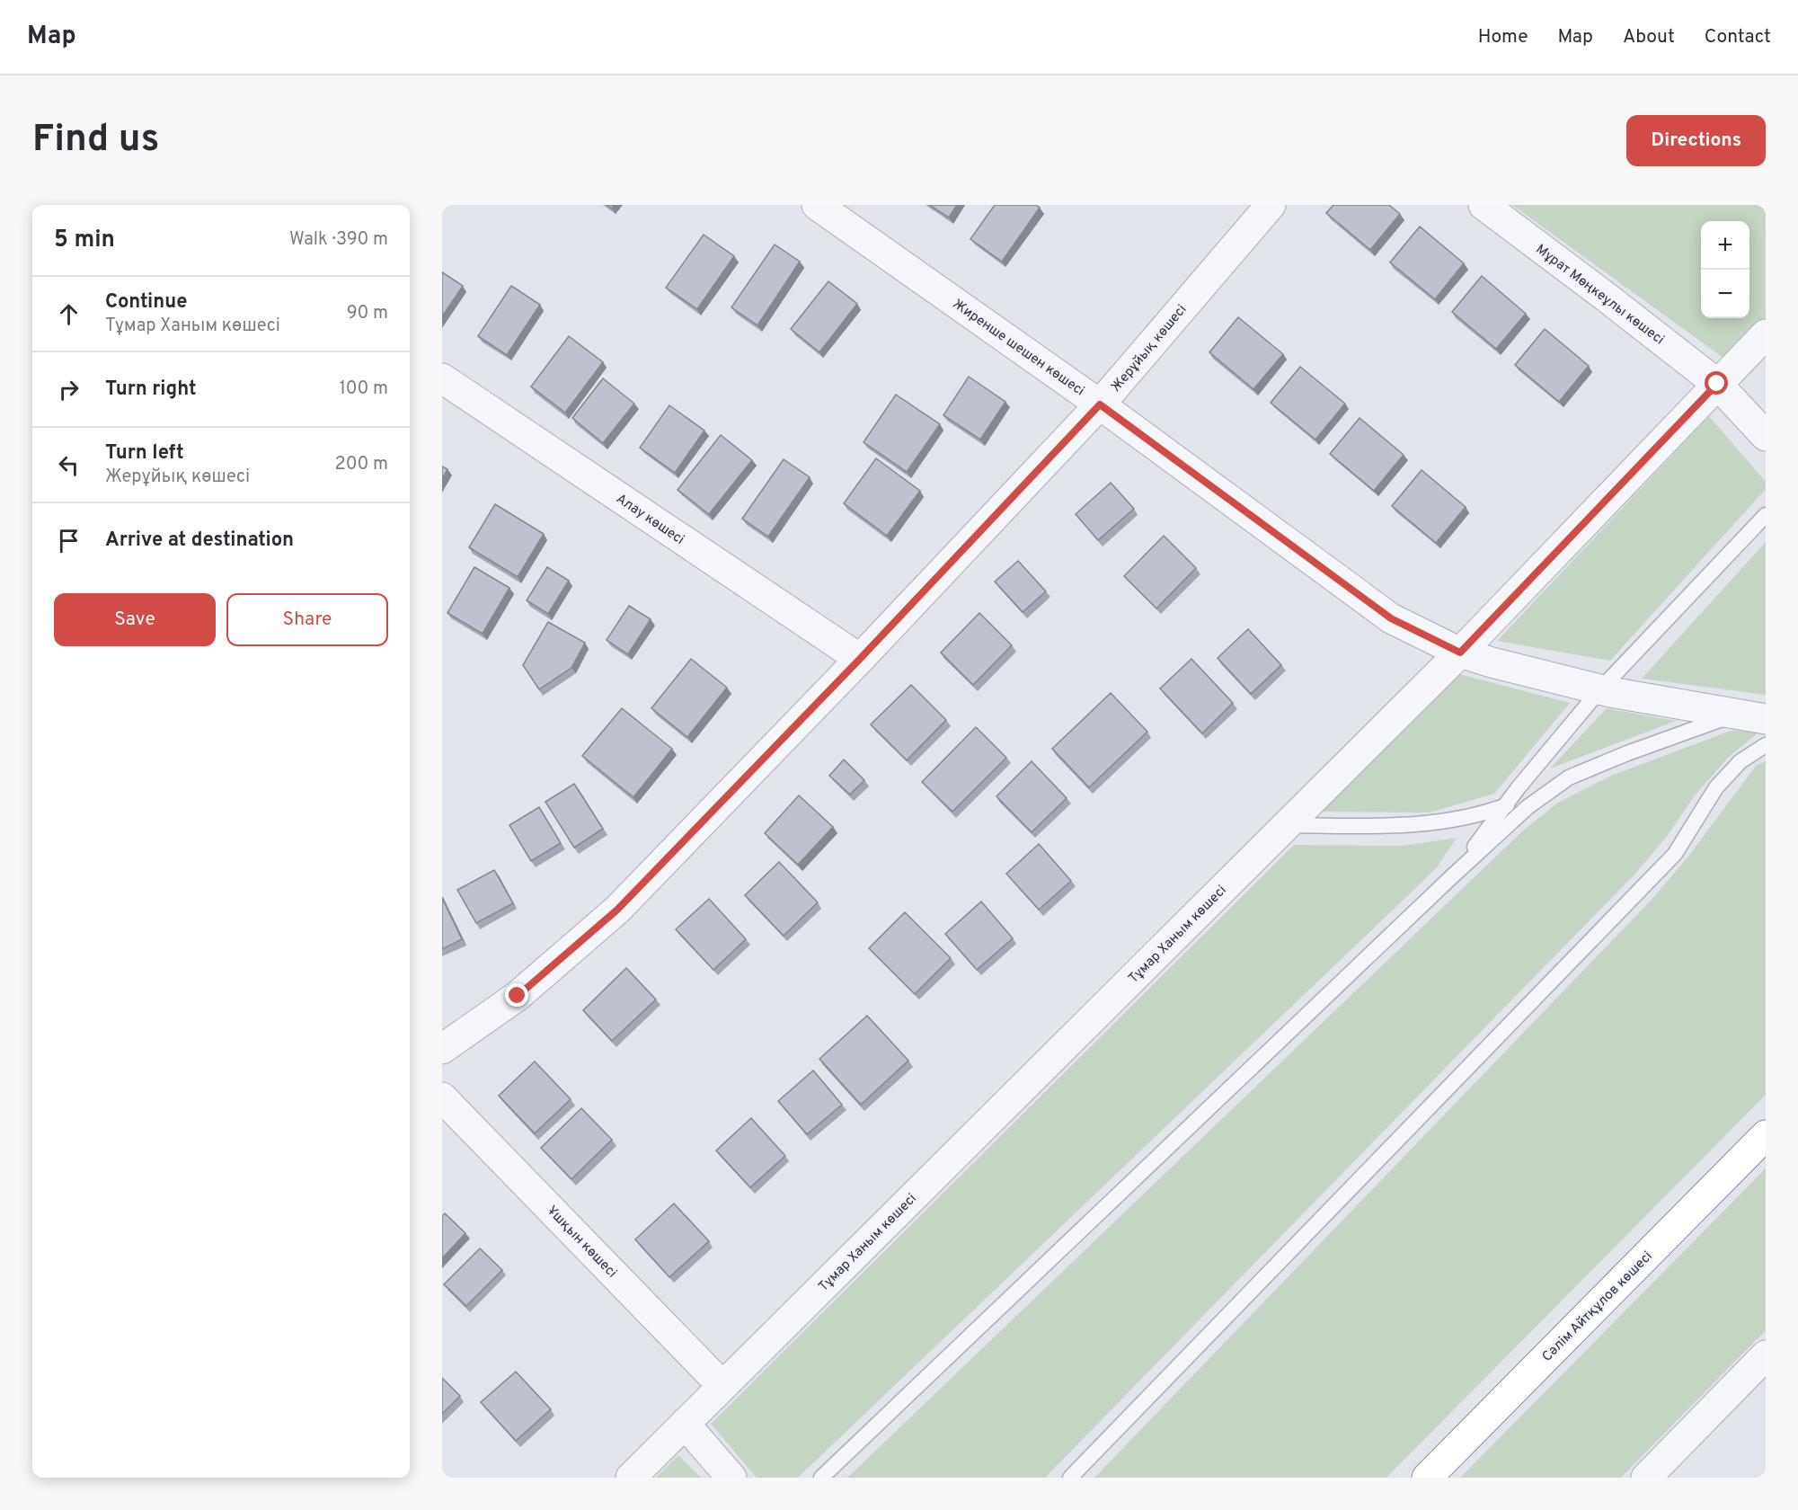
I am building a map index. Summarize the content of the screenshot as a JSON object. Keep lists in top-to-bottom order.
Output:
{
  "streets": {
    "highway": ["Сәлім Айтқұлов көшесі"],
    "street": [
      "Мұрат Мөңкеұлы көшесі",
      "Жиренше шешен көшесі",
      "Жерұйық көшесі",
      "Алау көшесі",
      "Тұмар Ханым көшесі",
      "Ұшқын көшесі"
    ]
  },
  "crossings": [
    ["Мұрат Мөңкеұлы көшесі", "Тұмар Ханым көшесі"],
    ["Жиренше шешен көшесі", "Жерұйық көшесі"],
    ["Жиренше шешен көшесі", "Тұмар Ханым көшесі"],
    ["Жерұйық көшесі", "Алау көшесі"],
    ["Тұмар Ханым көшесі", "Ұшқын көшесі"]
  ],
  "page": {
    "header": "Map",
    "nav": [
      "Home",
      "Map",
      "About",
      "Contact"
    ],
    "buttons": [
      "Directions",
      ["Save", "Share"]
    ],
    "title": "Find us",
    "heading": ["5 min", "Walk · 390 m"],
    "map_buttons": ["+", "−"],
    "list": [
      ["Continue", "Тұмар Ханым көшесі", "90 m"],
      ["Turn right", "100 m"],
      ["Turn left", "Жерұйық көшесі", "200 m"],
      "Arrive at destination"
    ]
  }
}
